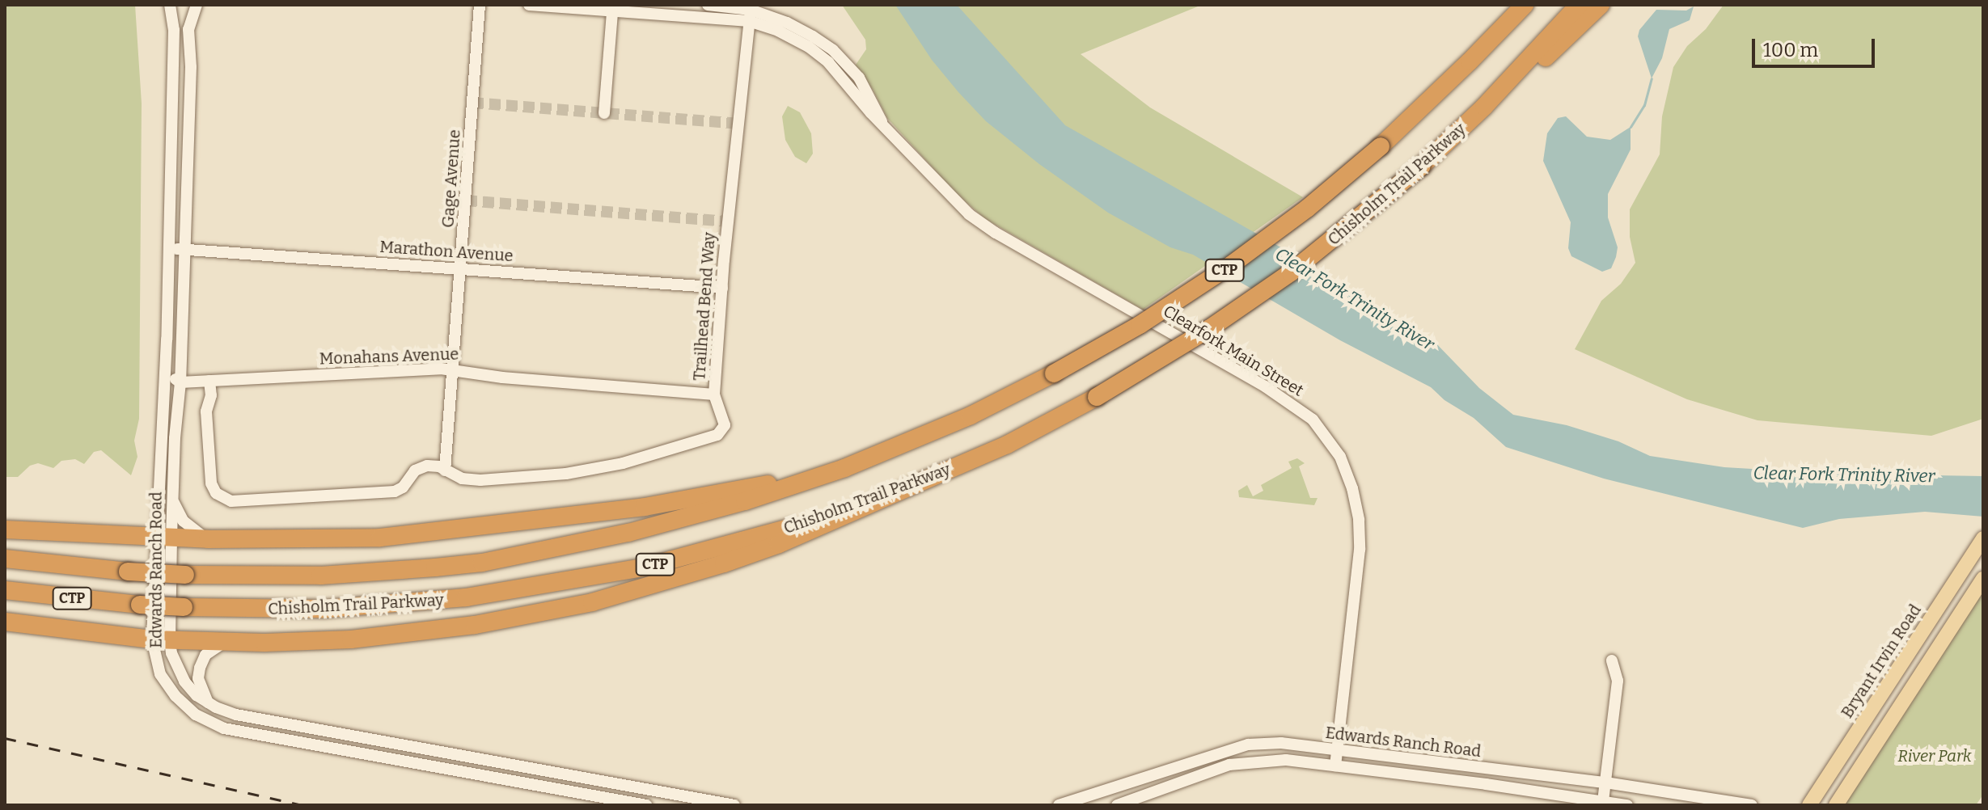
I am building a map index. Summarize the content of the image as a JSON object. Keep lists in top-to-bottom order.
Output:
{
  "streets": {
    "highway": ["Chisholm Trail Parkway", "CTP"],
    "main road": ["Bryant Irvin Road"],
    "street": [
      "Gage Avenue",
      "Marathon Avenue",
      "Trailhead Bend Way",
      "Clearfork Main Street",
      "Monahans Avenue",
      "Edwards Ranch Road"
    ]
  },
  "crossings": [
    ["Gage Avenue", "Marathon Avenue"],
    ["Gage Avenue", "Trailhead Bend Way"],
    ["Gage Avenue", "Monahans Avenue"],
    ["Marathon Avenue", "Trailhead Bend Way"],
    ["Marathon Avenue", "Edwards Ranch Road"],
    ["Trailhead Bend Way", "Clearfork Main Street"],
    ["Trailhead Bend Way", "Monahans Avenue"],
    ["Clearfork Main Street", "Edwards Ranch Road"],
    ["Monahans Avenue", "Edwards Ranch Road"]
  ],
  "water": ["Clear Fork Trinity River"],
  "parks": ["River Park"],
  "scale_bar": "100 m"
}
